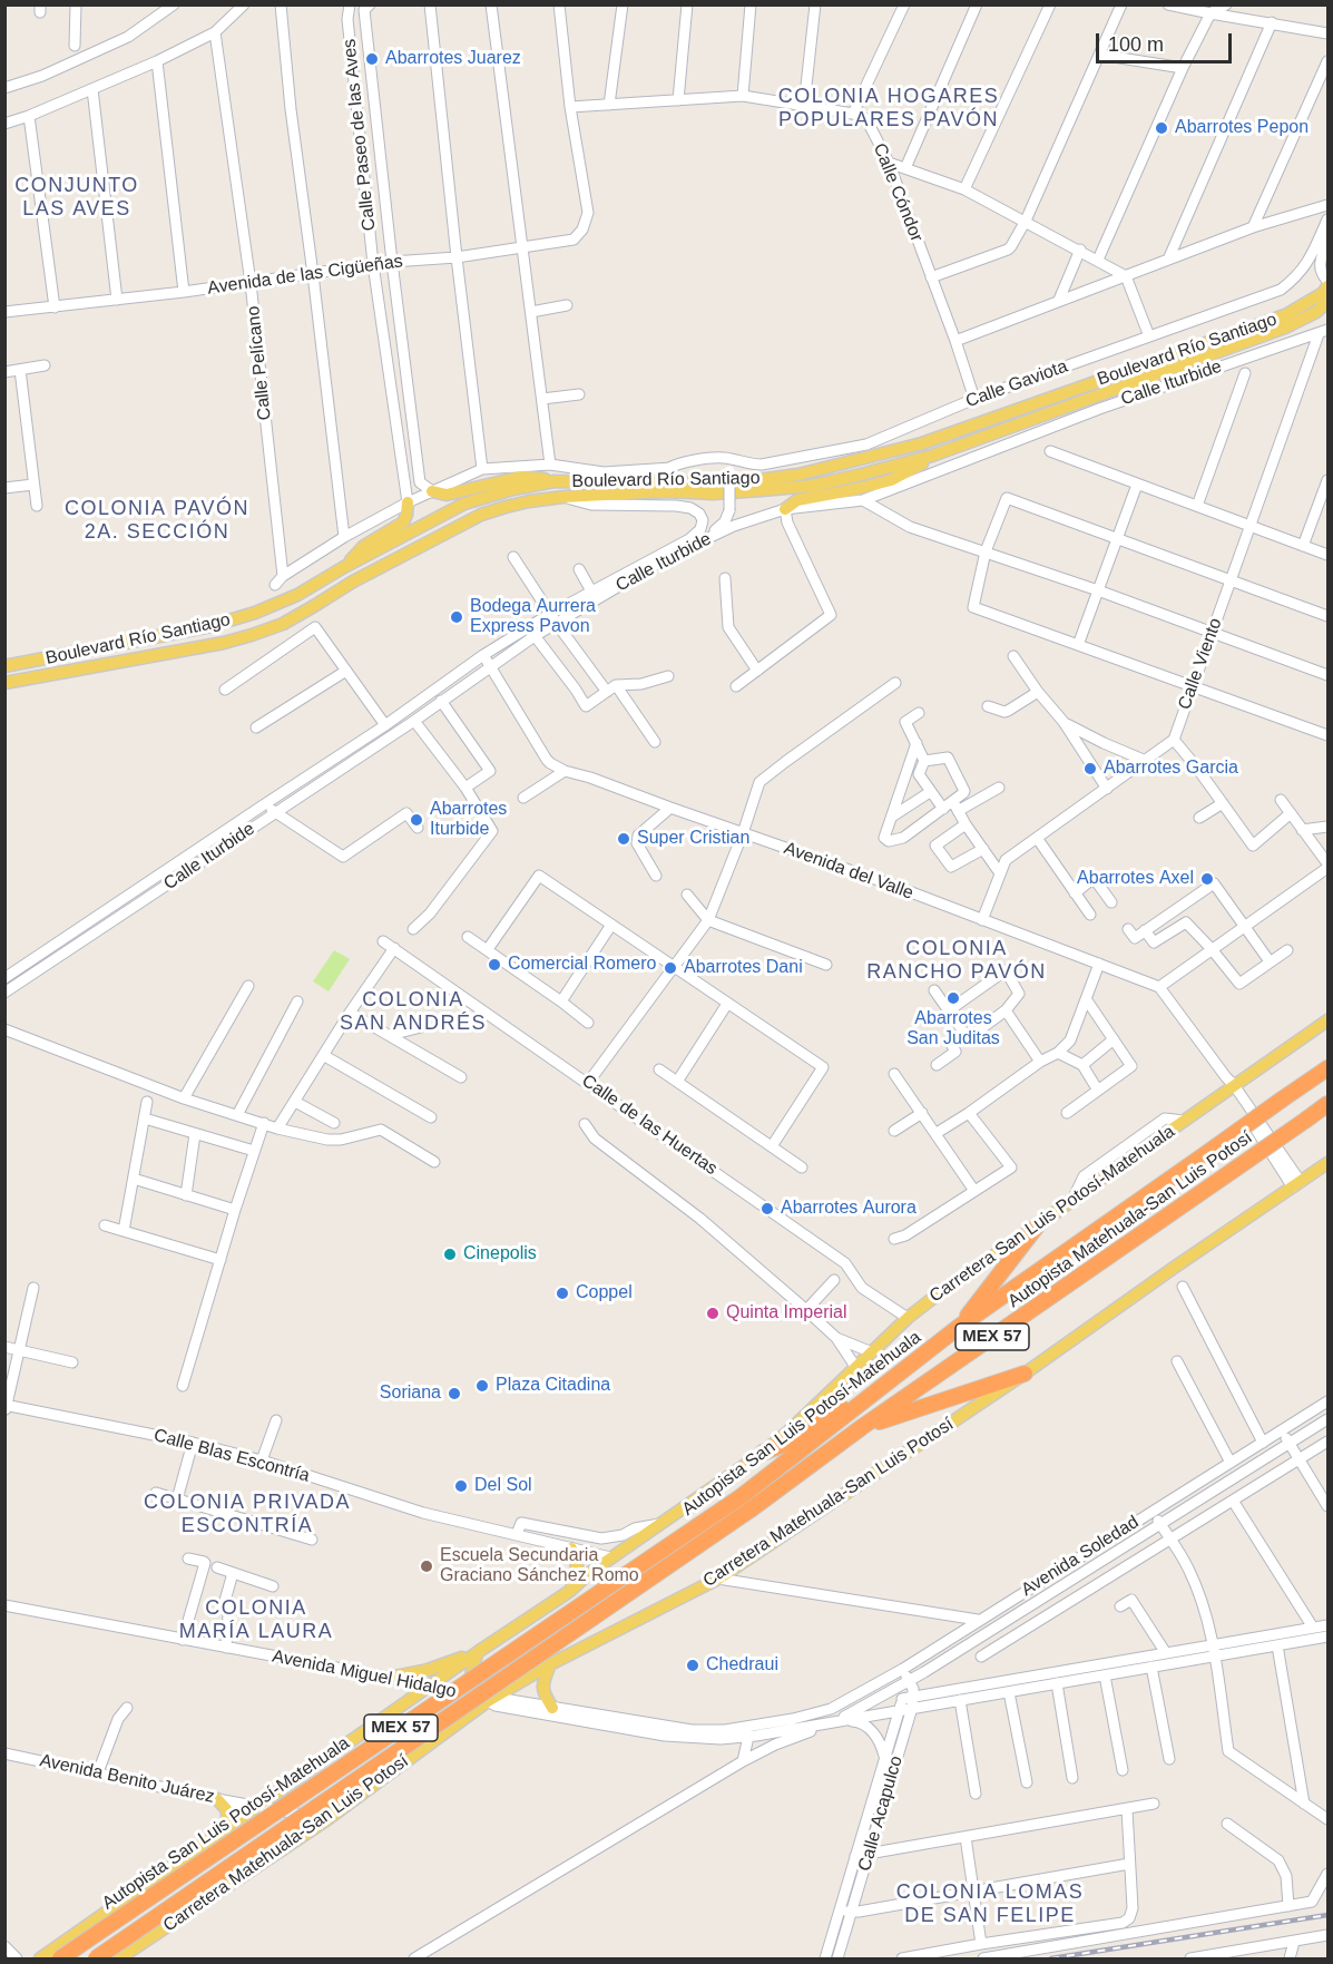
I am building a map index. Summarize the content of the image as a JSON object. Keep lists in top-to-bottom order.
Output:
{
  "streets": {
    "highway": ["Autopista Matehuala-San Luis Potosí", "MEX 57", "Autopista San Luis Potosí-Matehuala"],
    "main road": ["Boulevard Río Santiago", "Carretera San Luis Potosí-Matehuala", "Carretera Matehuala-San Luis Potosí"],
    "street": [
      "Calle Paseo de las Aves",
      "Calle Cóndor",
      "Avenida de las Cigüeñas",
      "Calle Pelícano",
      "Calle Iturbide",
      "Calle Gaviota",
      "Calle Viento",
      "Avenida del Valle",
      "Calle de las Huertas",
      "Calle Blas Escontría",
      "Avenida Soledad",
      "Avenida Miguel Hidalgo",
      "Avenida Benito Juárez",
      "Calle Acapulco"
    ]
  },
  "crossings": [
    ["Calle Paseo de las Aves", "Avenida de las Cigüeñas"],
    ["Calle Cóndor", "Calle Gaviota"],
    ["Avenida de las Cigüeñas", "Calle Pelícano"],
    ["Boulevard Río Santiago", "Calle Iturbide"],
    ["Calle Iturbide", "Calle Viento"],
    ["Calle Iturbide", "Avenida del Valle"],
    ["Calle de las Huertas", "Carretera San Luis Potosí-Matehuala"],
    ["Carretera San Luis Potosí-Matehuala", "Calle Blas Escontría"],
    ["Carretera San Luis Potosí-Matehuala", "Avenida Miguel Hidalgo"],
    ["Carretera San Luis Potosí-Matehuala", "Avenida Benito Juárez"],
    ["Autopista Matehuala-San Luis Potosí", "Autopista San Luis Potosí-Matehuala"],
    ["Carretera Matehuala-San Luis Potosí", "Avenida Miguel Hidalgo"],
    ["Carretera Matehuala-San Luis Potosí", "Avenida Benito Juárez"],
    ["Avenida Soledad", "Avenida Miguel Hidalgo"]
  ],
  "districts": [
    "COLONIA HOGARES POPULARES PAVÓN",
    "CONJUNTO LAS AVES",
    "COLONIA PAVÓN 2A. SECCIÓN",
    "COLONIA RANCHO PAVÓN",
    "COLONIA SAN ANDRÉS",
    "COLONIA PRIVADA ESCONTRÍA",
    "COLONIA MARÍA LAURA",
    "COLONIA LOMAS DE SAN FELIPE"
  ],
  "places": [
    "Abarrotes Juarez",
    "Abarrotes Pepon",
    "Bodega Aurrera Express Pavon",
    "Abarrotes Garcia",
    "Abarrotes Iturbide",
    "Super Cristian",
    "Abarrotes Axel",
    "Comercial Romero",
    "Abarrotes Dani",
    "Abarrotes San Juditas",
    "Abarrotes Aurora",
    "Cinepolis",
    "Coppel",
    "Quinta Imperial",
    "Plaza Citadina",
    "Soriana",
    "Del Sol",
    "Escuela Secundaria Graciano Sánchez Romo",
    "Chedraui"
  ],
  "scale_bar": "100 m"
}
